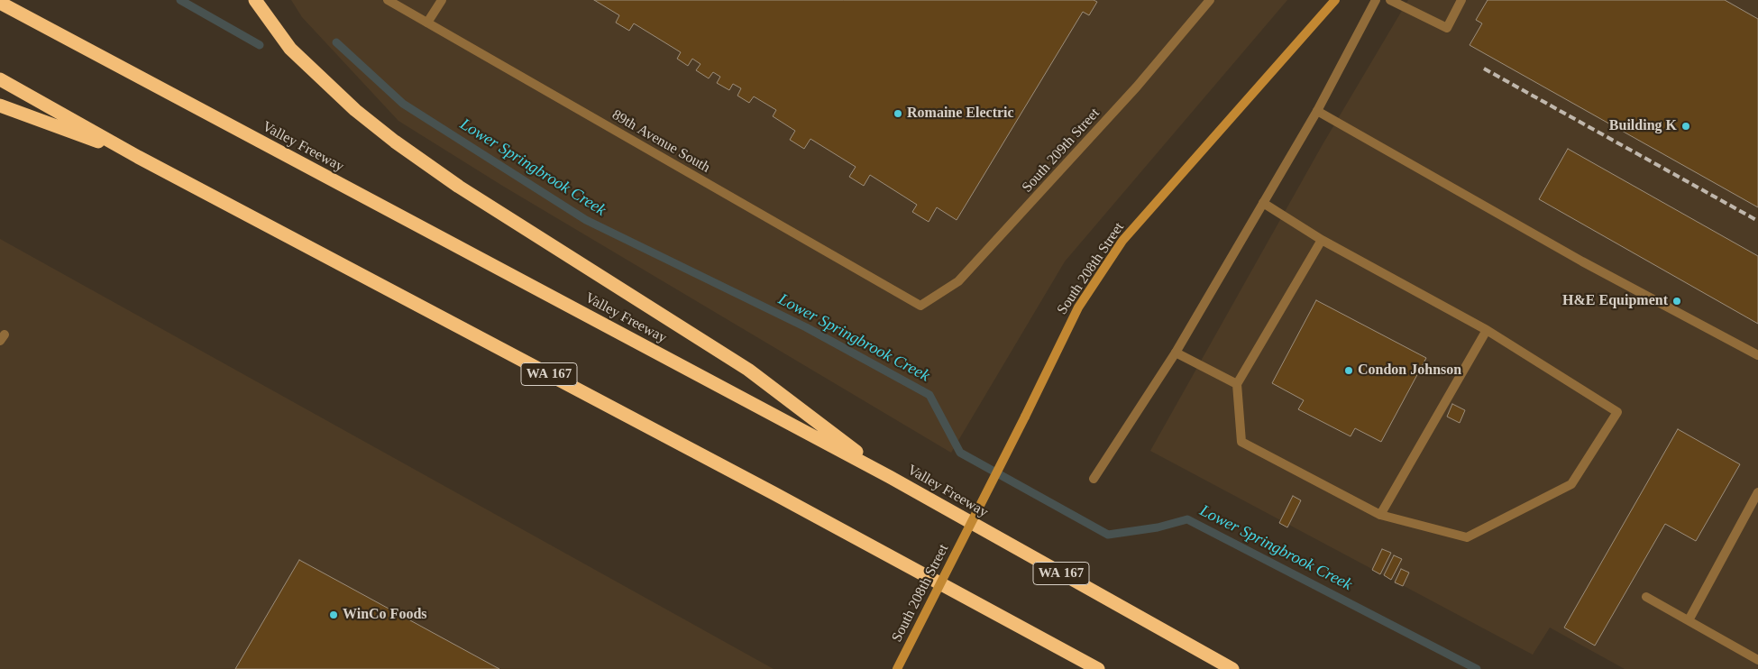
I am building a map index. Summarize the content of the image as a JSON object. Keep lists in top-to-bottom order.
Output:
{
  "streets": {
    "highway": ["Valley Freeway", "WA 167"],
    "street": ["89th Avenue South", "South 209th Street", "South 208th Street"]
  },
  "crossings": [
    ["89th Avenue South", "South 209th Street"]
  ],
  "water": ["Lower Springbrook Creek"],
  "places": [
    "Romaine Electric",
    "Building K",
    "H&E Equipment",
    "Condon Johnson",
    "WinCo Foods"
  ]
}
